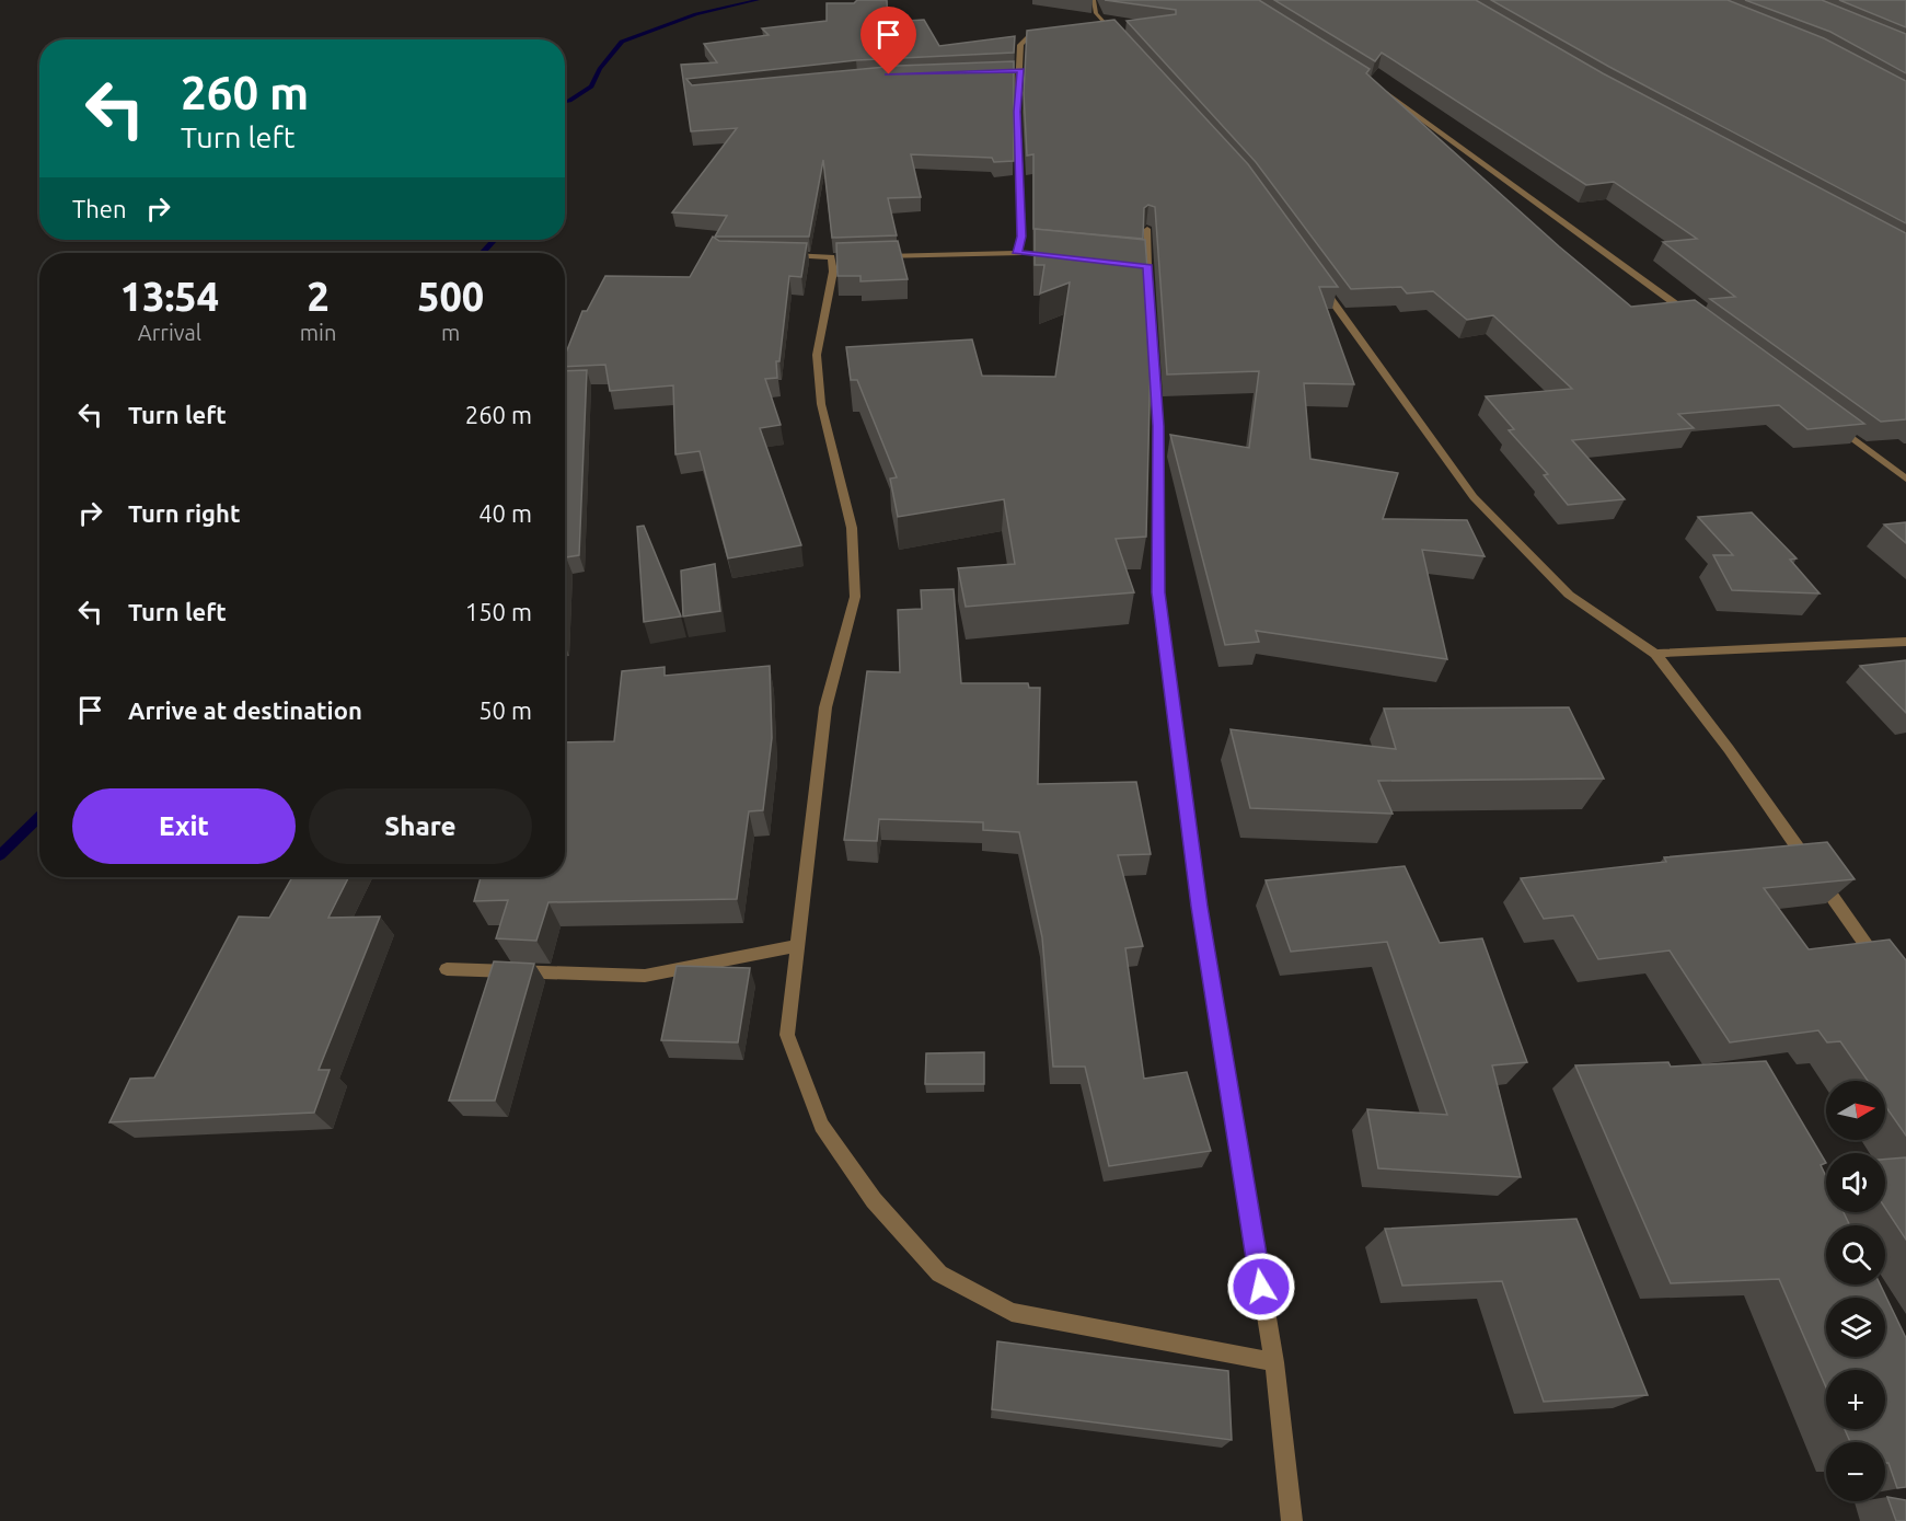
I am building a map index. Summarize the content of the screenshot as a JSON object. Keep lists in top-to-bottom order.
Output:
{
  "north": "right",
  "page": {
    "turn": ["260 m", "Turn left"],
    "then": "Then",
    "eta": [
      "13:54",
      "Arrival",
      "2",
      "min",
      "500",
      "m"
    ],
    "list": [
      {
        "name": "Turn left",
        "value": "260 m"
      },
      {
        "name": "Turn right",
        "value": "40 m"
      },
      {
        "name": "Turn left",
        "value": "150 m"
      },
      {
        "name": "Arrive at destination",
        "value": "50 m"
      }
    ],
    "buttons": ["Exit", "Share"],
    "map_buttons": ["+", "−"]
  }
}
